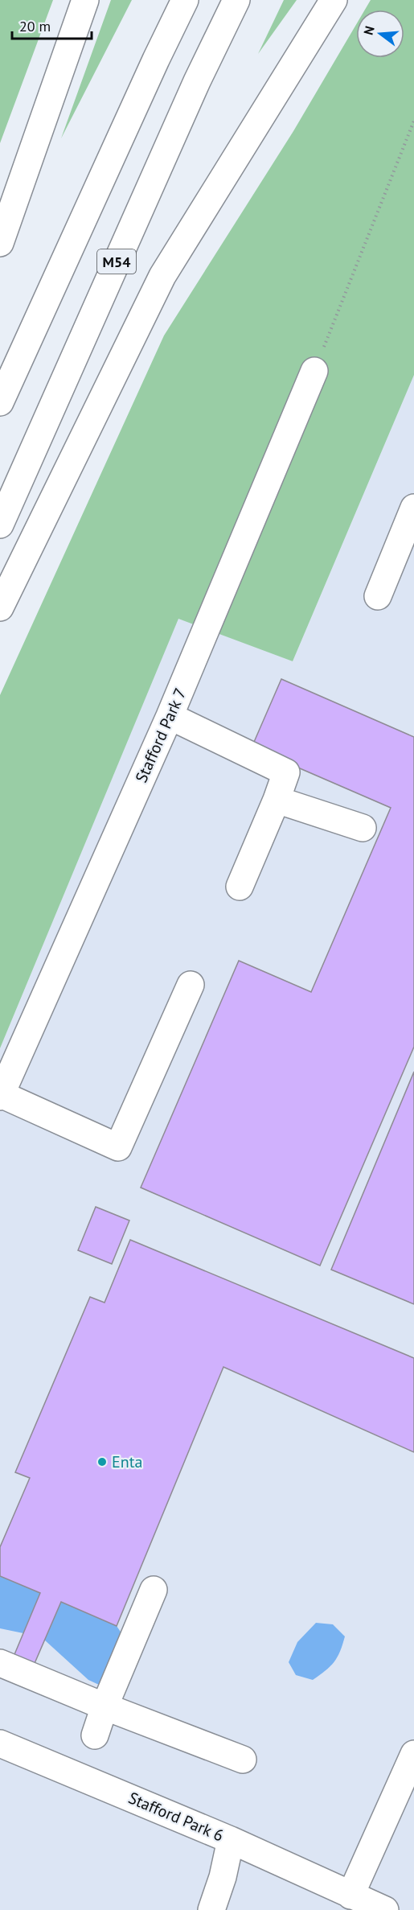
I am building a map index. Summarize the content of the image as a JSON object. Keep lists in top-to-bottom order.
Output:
{
  "streets": {
    "main road": ["M54", "Stafford Park 7", "Stafford Park 6"]
  },
  "places": ["Enta"],
  "scale_bar": "20 m",
  "north": "left"
}
